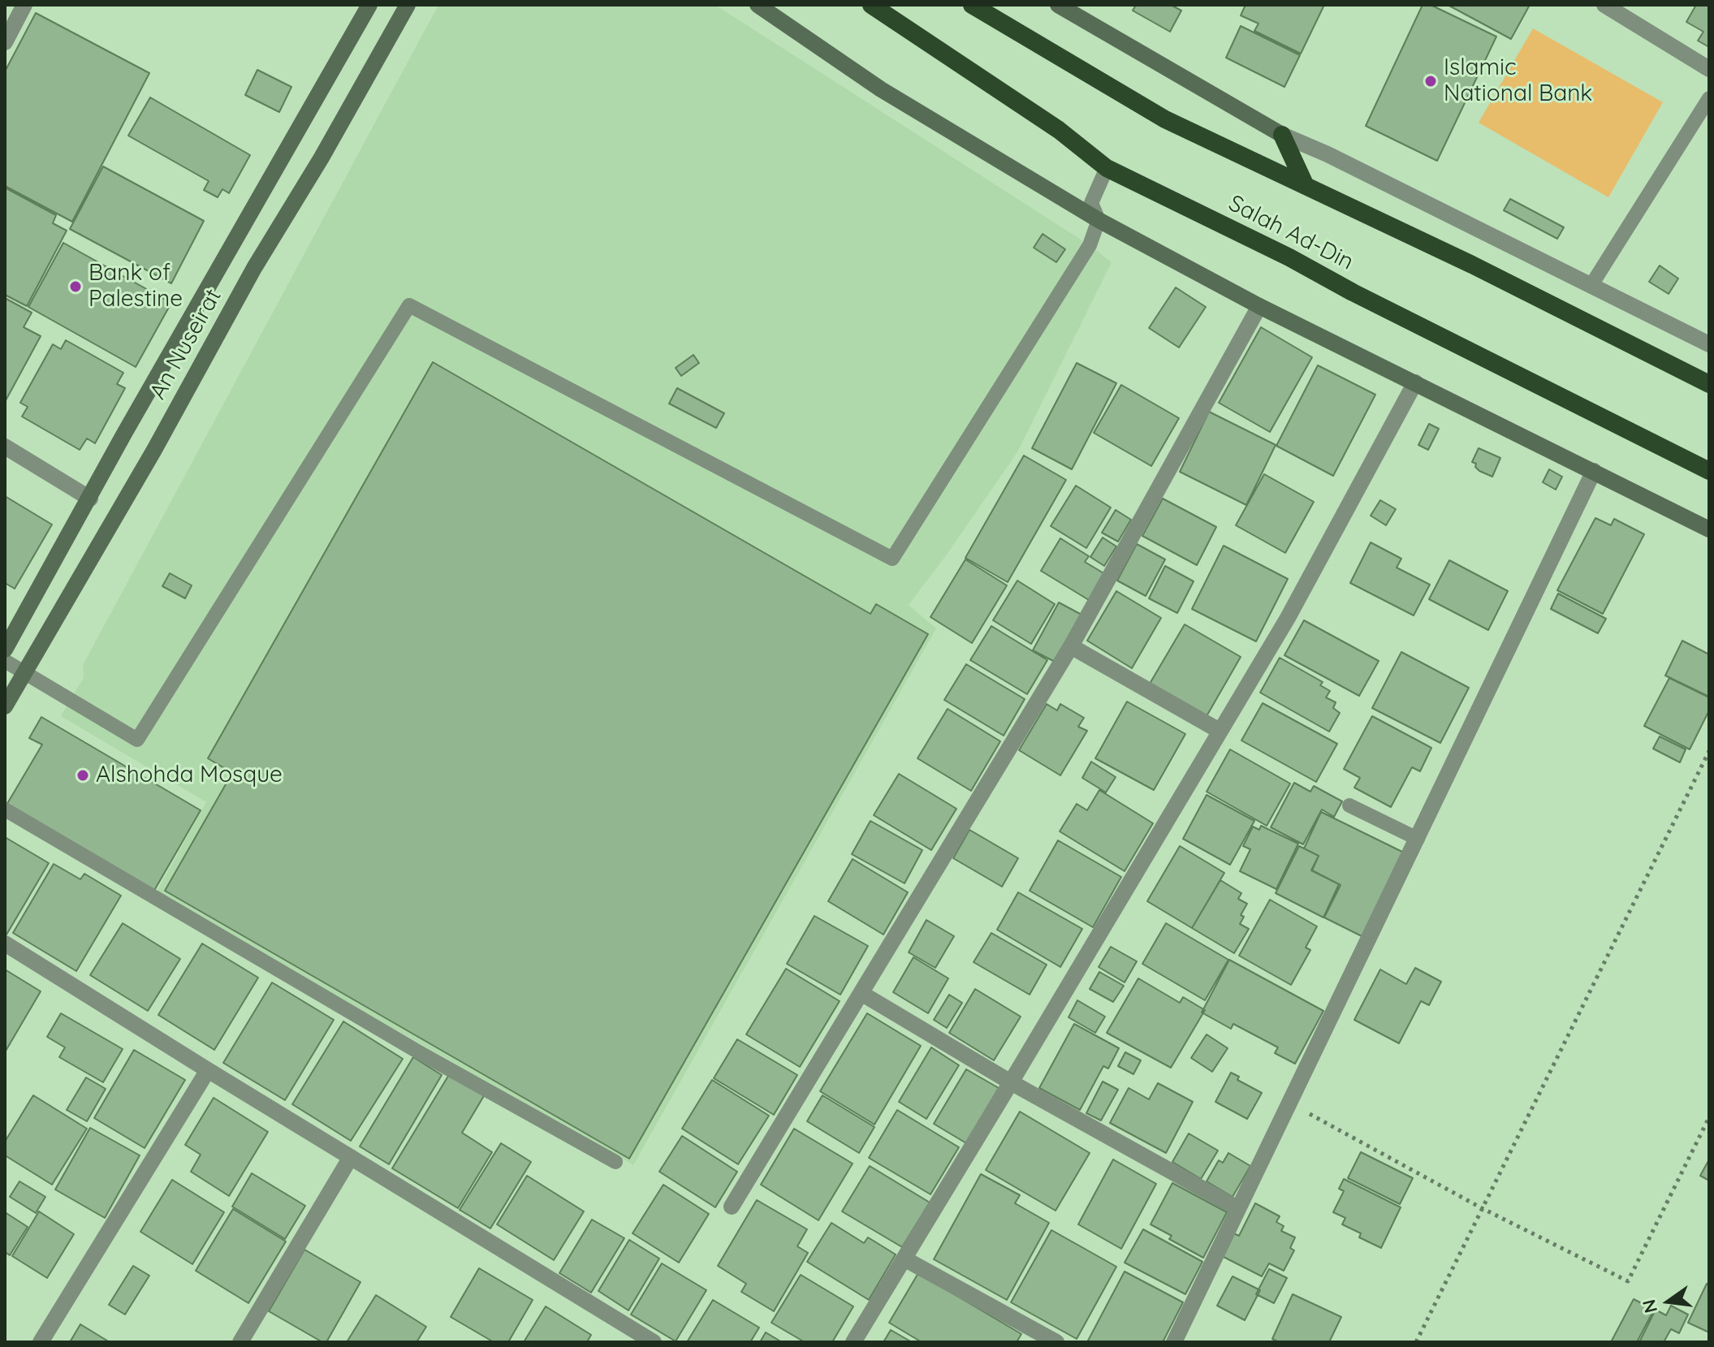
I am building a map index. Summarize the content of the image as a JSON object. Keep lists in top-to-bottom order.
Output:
{
  "streets": {
    "highway": ["Salah Ad-Din"],
    "main road": ["An Nuseirat"]
  },
  "places": ["Islamic National Bank", "Bank of Palestine", "Alshohda Mosque"],
  "north": "left"
}
